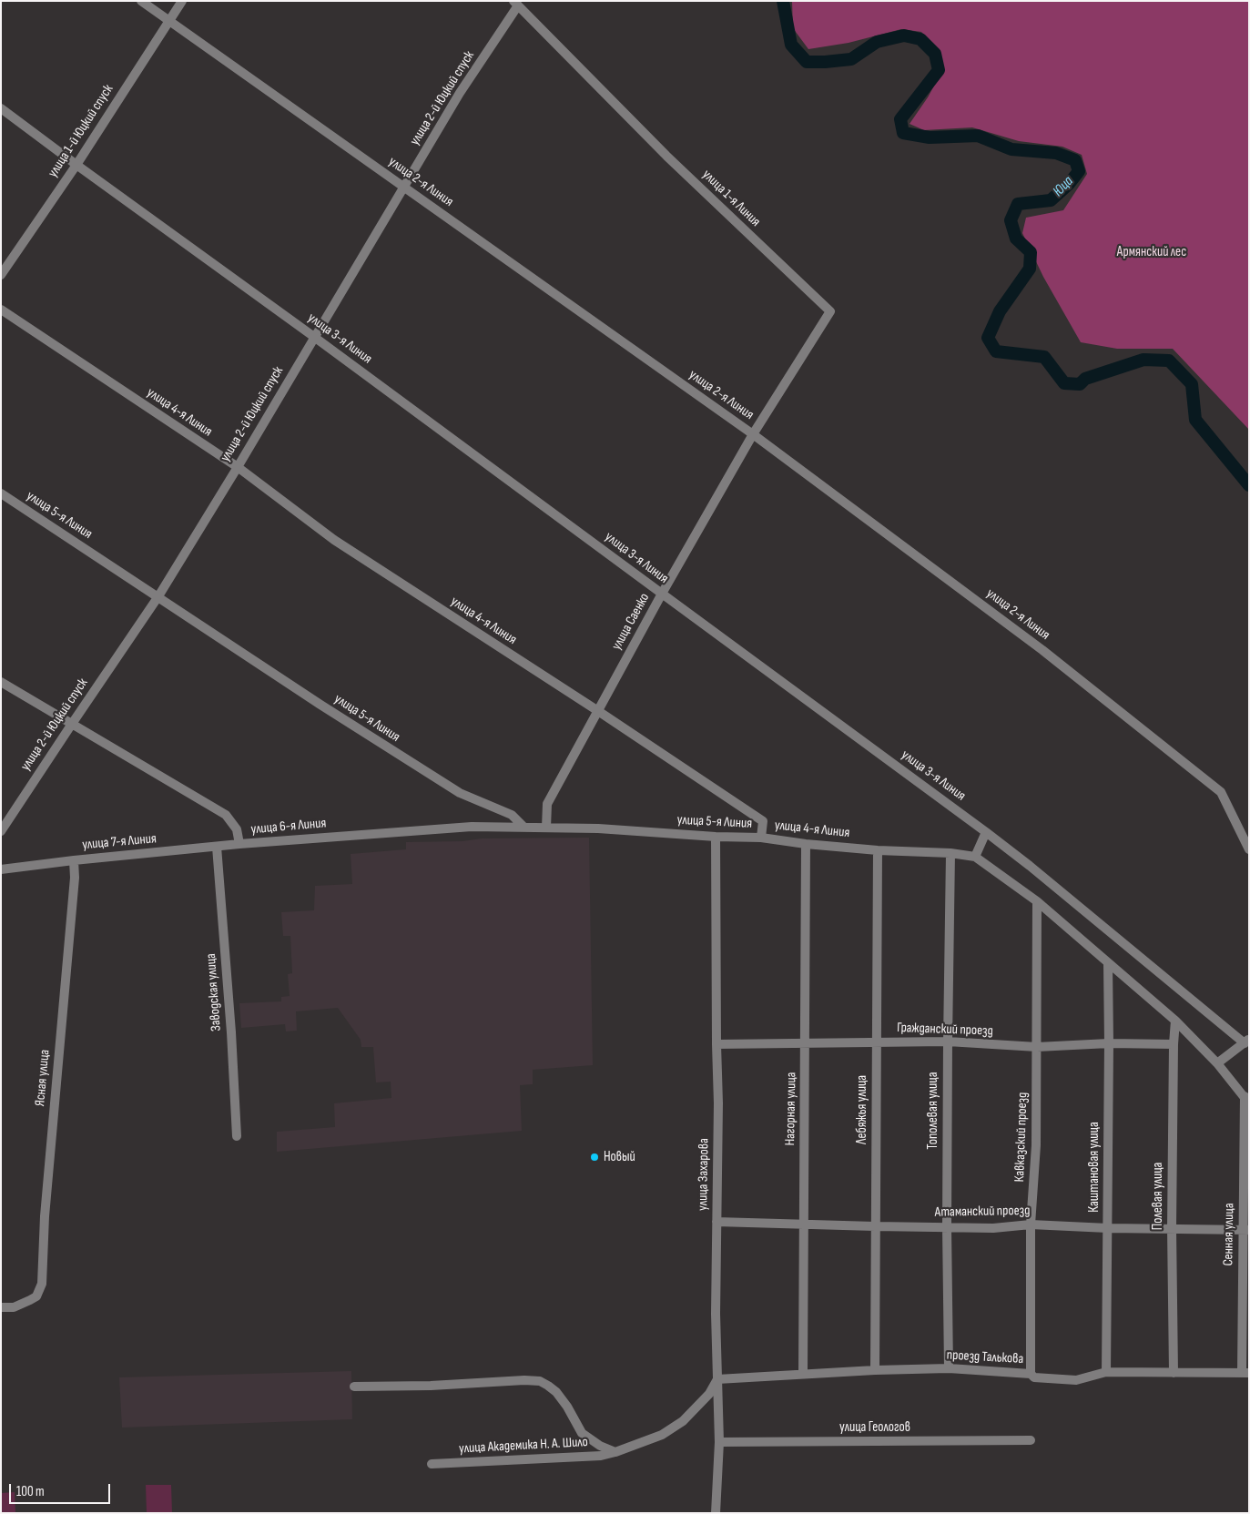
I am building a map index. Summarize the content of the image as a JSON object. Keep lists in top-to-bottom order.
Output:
{
  "streets": {
    "street": [
      "улица 2-й Юцкий спуск",
      "улица 1-й Юцкий спуск",
      "улица 2-я Линия",
      "улица 1-я Линия",
      "улица 3-я Линия",
      "улица 4-я Линия",
      "улица 5-я Линия",
      "улица Саенко",
      "улица 6-я Линия",
      "улица 7-я Линия",
      "Заводская улица",
      "Гражданский проезд",
      "Ясная улица",
      "Нагорная улица",
      "Лебяжья улица",
      "Тополевая улица",
      "Кавказский проезд",
      "Каштановая улица",
      "улица Захарова",
      "Полевая улица",
      "Атаманский проезд",
      "Сенная улица",
      "проезд Талькова",
      "улица Геологов",
      "улица Академика Н. А. Шило"
    ]
  },
  "crossings": [
    ["улица 2-й Юцкий спуск", "улица 2-я Линия"],
    ["улица 2-й Юцкий спуск", "улица 1-я Линия"],
    ["улица 2-й Юцкий спуск", "улица 3-я Линия"],
    ["улица 2-й Юцкий спуск", "улица 4-я Линия"],
    ["улица 2-й Юцкий спуск", "улица 5-я Линия"],
    ["улица 2-й Юцкий спуск", "улица 6-я Линия"],
    ["улица 1-й Юцкий спуск", "улица 2-я Линия"],
    ["улица 1-й Юцкий спуск", "улица 3-я Линия"],
    ["улица 2-я Линия", "улица 1-я Линия"],
    ["улица 2-я Линия", "улица Саенко"],
    ["улица 1-я Линия", "улица Саенко"],
    ["улица 3-я Линия", "улица Саенко"],
    ["улица 4-я Линия", "улица 5-я Линия"],
    ["улица 4-я Линия", "улица Саенко"],
    ["улица 4-я Линия", "Нагорная улица"],
    ["улица 4-я Линия", "Лебяжья улица"],
    ["улица 4-я Линия", "Тополевая улица"],
    ["улица 5-я Линия", "улица Саенко"],
    ["улица 5-я Линия", "улица 6-я Линия"],
    ["улица 5-я Линия", "улица Захарова"],
    ["улица 6-я Линия", "улица 7-я Линия"],
    ["улица 7-я Линия", "Заводская улица"],
    ["улица 7-я Линия", "Ясная улица"],
    ["Гражданский проезд", "Нагорная улица"],
    ["Гражданский проезд", "Лебяжья улица"],
    ["Гражданский проезд", "Тополевая улица"],
    ["Гражданский проезд", "Кавказский проезд"],
    ["Гражданский проезд", "Каштановая улица"],
    ["Гражданский проезд", "улица Захарова"],
    ["Гражданский проезд", "Полевая улица"],
    ["Нагорная улица", "Атаманский проезд"],
    ["Нагорная улица", "проезд Талькова"],
    ["Лебяжья улица", "Атаманский проезд"],
    ["Лебяжья улица", "проезд Талькова"],
    ["Тополевая улица", "Атаманский проезд"],
    ["Тополевая улица", "проезд Талькова"],
    ["Кавказский проезд", "Атаманский проезд"],
    ["Кавказский проезд", "проезд Талькова"],
    ["Каштановая улица", "Атаманский проезд"],
    ["Каштановая улица", "проезд Талькова"],
    ["улица Захарова", "Атаманский проезд"],
    ["улица Захарова", "проезд Талькова"],
    ["улица Захарова", "улица Геологов"],
    ["улица Захарова", "улица Академика Н. А. Шило"],
    ["Полевая улица", "Атаманский проезд"],
    ["Полевая улица", "проезд Талькова"],
    ["Атаманский проезд", "Сенная улица"],
    ["Сенная улица", "проезд Талькова"],
    ["проезд Талькова", "улица Академика Н. А. Шило"]
  ],
  "water": ["Юца"],
  "parks": ["Армянский лес"],
  "places": ["Новый"],
  "scale_bar": "100 m"
}
